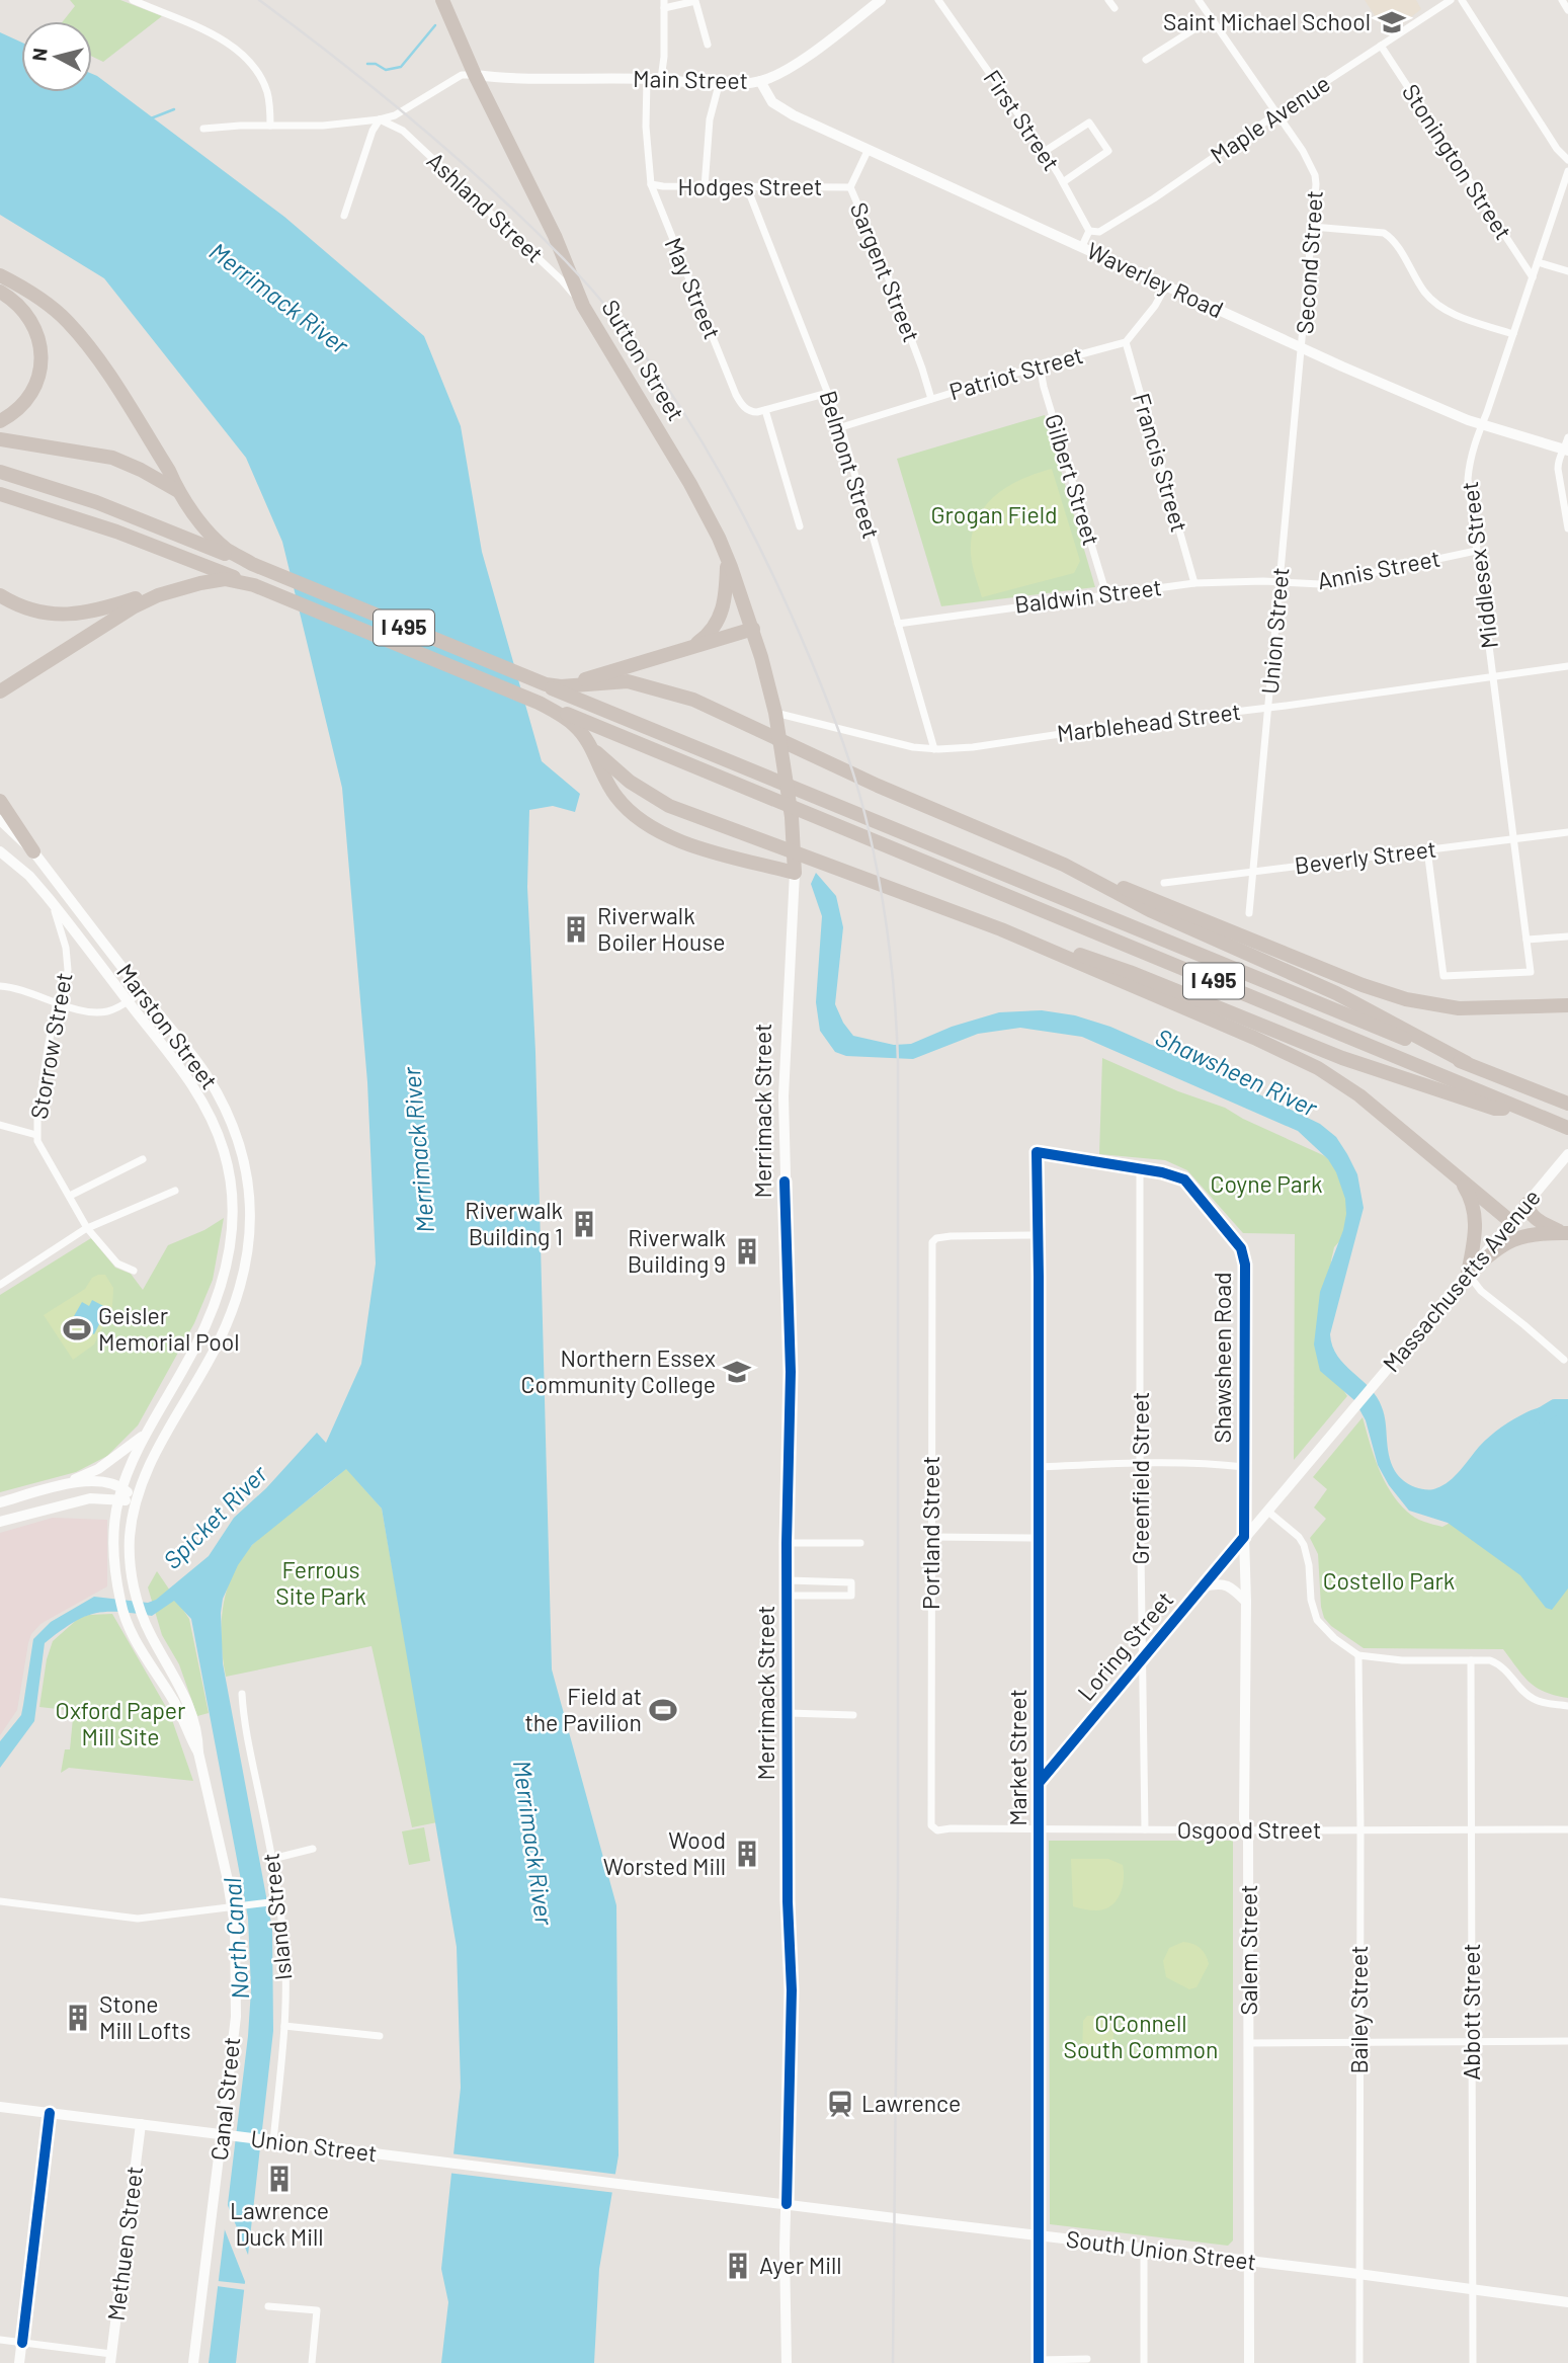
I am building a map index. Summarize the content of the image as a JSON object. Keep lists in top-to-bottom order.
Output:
{
  "streets": {
    "highway": ["Sutton Street", "I 495", "Merrimack Street"],
    "main road": [
      "Main Street",
      "Waverley Road",
      "Union Street",
      "Marston Street",
      "Massachusetts Avenue",
      "Loring Street",
      "Market Street",
      "Salem Street",
      "Canal Street",
      "Methuen Street",
      "South Union Street"
    ],
    "street": [
      "Maple Avenue",
      "First Street",
      "Stonington Street",
      "Hodges Street",
      "Ashland Street",
      "Second Street",
      "Sargent Street",
      "May Street",
      "Patriot Street",
      "Francis Street",
      "Belmont Street",
      "Gilbert Street",
      "Middlesex Street",
      "Annis Street",
      "Baldwin Street",
      "Marblehead Street",
      "Beverly Street",
      "Storrow Street",
      "Shawsheen Road",
      "Greenfield Street",
      "Portland Street",
      "Osgood Street",
      "Island Street",
      "Bailey Street",
      "Abbott Street"
    ]
  },
  "crossings": [
    ["Main Street", "Waverley Road"],
    ["Main Street", "May Street"],
    ["Main Street", "Sutton Street"],
    ["Maple Avenue", "First Street"],
    ["Maple Avenue", "Stonington Street"],
    ["Maple Avenue", "Second Street"],
    ["Stonington Street", "Middlesex Street"],
    ["Hodges Street", "Sargent Street"],
    ["Hodges Street", "May Street"],
    ["Hodges Street", "Belmont Street"],
    ["Ashland Street", "Sutton Street"],
    ["Second Street", "Waverley Road"],
    ["Second Street", "Union Street"],
    ["Sargent Street", "Waverley Road"],
    ["Sargent Street", "Patriot Street"],
    ["Waverley Road", "Middlesex Street"],
    ["Waverley Road", "Union Street"],
    ["Sutton Street", "Marblehead Street"],
    ["Sutton Street", "Merrimack Street"],
    ["Patriot Street", "Francis Street"],
    ["Patriot Street", "Belmont Street"],
    ["Patriot Street", "Gilbert Street"],
    ["Francis Street", "Baldwin Street"],
    ["Belmont Street", "Baldwin Street"],
    ["Belmont Street", "Marblehead Street"],
    ["Gilbert Street", "Baldwin Street"],
    ["Middlesex Street", "Annis Street"],
    ["Middlesex Street", "Marblehead Street"],
    ["Middlesex Street", "Beverly Street"],
    ["Annis Street", "Baldwin Street"],
    ["Annis Street", "Union Street"],
    ["Baldwin Street", "Union Street"],
    ["Union Street", "Marblehead Street"],
    ["Union Street", "Beverly Street"],
    ["Union Street", "Island Street"],
    ["Union Street", "Canal Street"],
    ["Union Street", "Methuen Street"],
    ["Union Street", "South Union Street"],
    ["Marston Street", "Storrow Street"],
    ["Marston Street", "Canal Street"],
    ["Merrimack Street", "South Union Street"],
    ["Massachusetts Avenue", "Loring Street"],
    ["Shawsheen Road", "Greenfield Street"],
    ["Shawsheen Road", "Loring Street"],
    ["Shawsheen Road", "Market Street"],
    ["Shawsheen Road", "Salem Street"],
    ["Greenfield Street", "Loring Street"],
    ["Greenfield Street", "Osgood Street"],
    ["Portland Street", "Market Street"],
    ["Portland Street", "Osgood Street"],
    ["Loring Street", "Market Street"],
    ["Loring Street", "Salem Street"],
    ["Market Street", "Osgood Street"],
    ["Market Street", "South Union Street"],
    ["Osgood Street", "Salem Street"],
    ["Osgood Street", "Bailey Street"],
    ["Osgood Street", "Abbott Street"],
    ["Salem Street", "South Union Street"],
    ["Bailey Street", "South Union Street"],
    ["Abbott Street", "South Union Street"]
  ],
  "water": [
    "Merrimack River",
    "Shawsheen River",
    "Spicket River",
    "North Canal"
  ],
  "parks": [
    "Grogan Field",
    "Coyne Park",
    "Ferrous Site Park",
    "Costello Park",
    "Oxford Paper Mill Site",
    "O'Connell South Common"
  ],
  "places": {
    "school or university": ["Saint Michael School", "Northern Essex Community College"],
    "building": [
      "Riverwalk Boiler House",
      "Riverwalk Building 1",
      "Riverwalk Building 9",
      "Wood Worsted Mill",
      "Stone Mill Lofts",
      "Lawrence Duck Mill",
      "Ayer Mill"
    ],
    "sports": ["Geisler Memorial Pool", "Field at the Pavilion"],
    "station": ["Lawrence"]
  },
  "north": "left"
}
